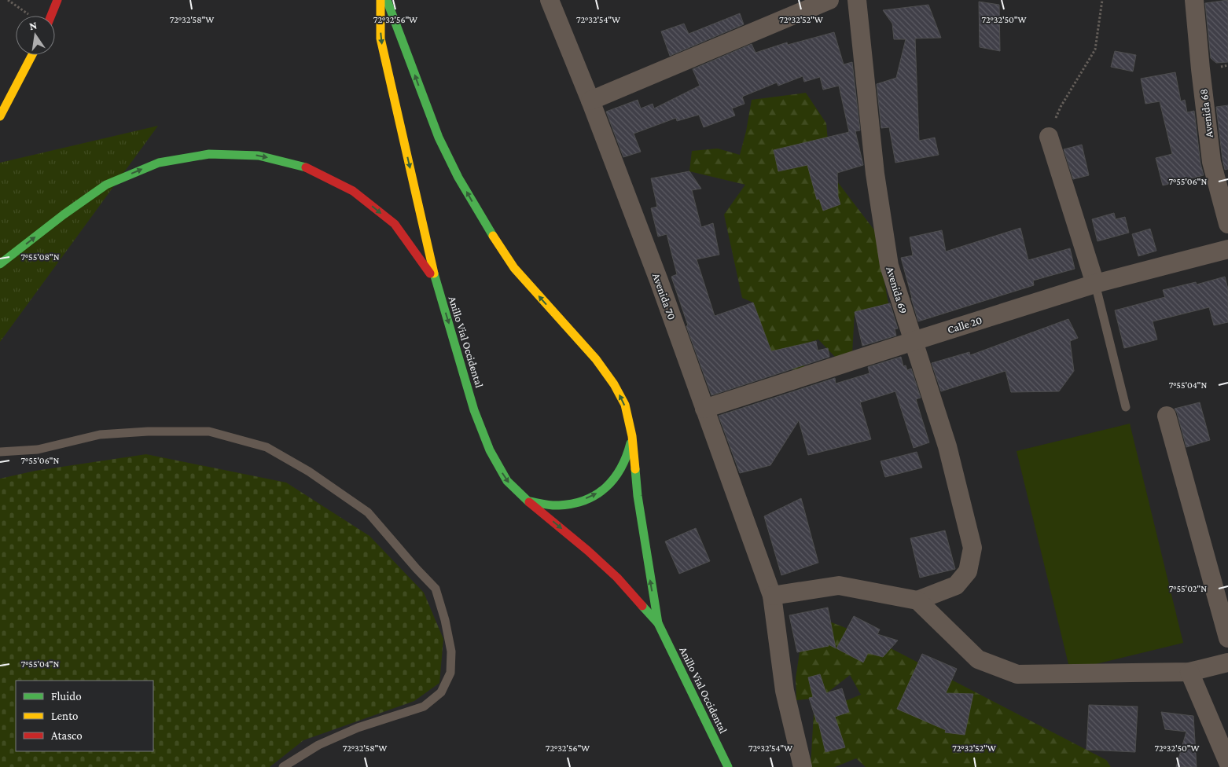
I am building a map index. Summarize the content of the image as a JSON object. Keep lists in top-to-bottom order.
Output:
{
  "streets": {
    "main road": ["Anillo Vial Occidental"],
    "street": [
      "Avenida 68",
      "Avenida 69",
      "Avenida 70",
      "Calle 20"
    ]
  },
  "crossings": [
    ["Avenida 69", "Calle 20"],
    ["Avenida 70", "Calle 20"]
  ],
  "legend": ["Fluido", "Lento", "Atasco"],
  "north": "top",
  "coordinates": [
    "72°32'58\"W",
    "72°32'56\"W",
    "72°32'54\"W",
    "72°32'52\"W",
    "72°32'50\"W",
    "7°55'06\"N",
    "7°55'08\"N",
    "7°55'04\"N",
    "7°55'02\"N"
  ]
}
